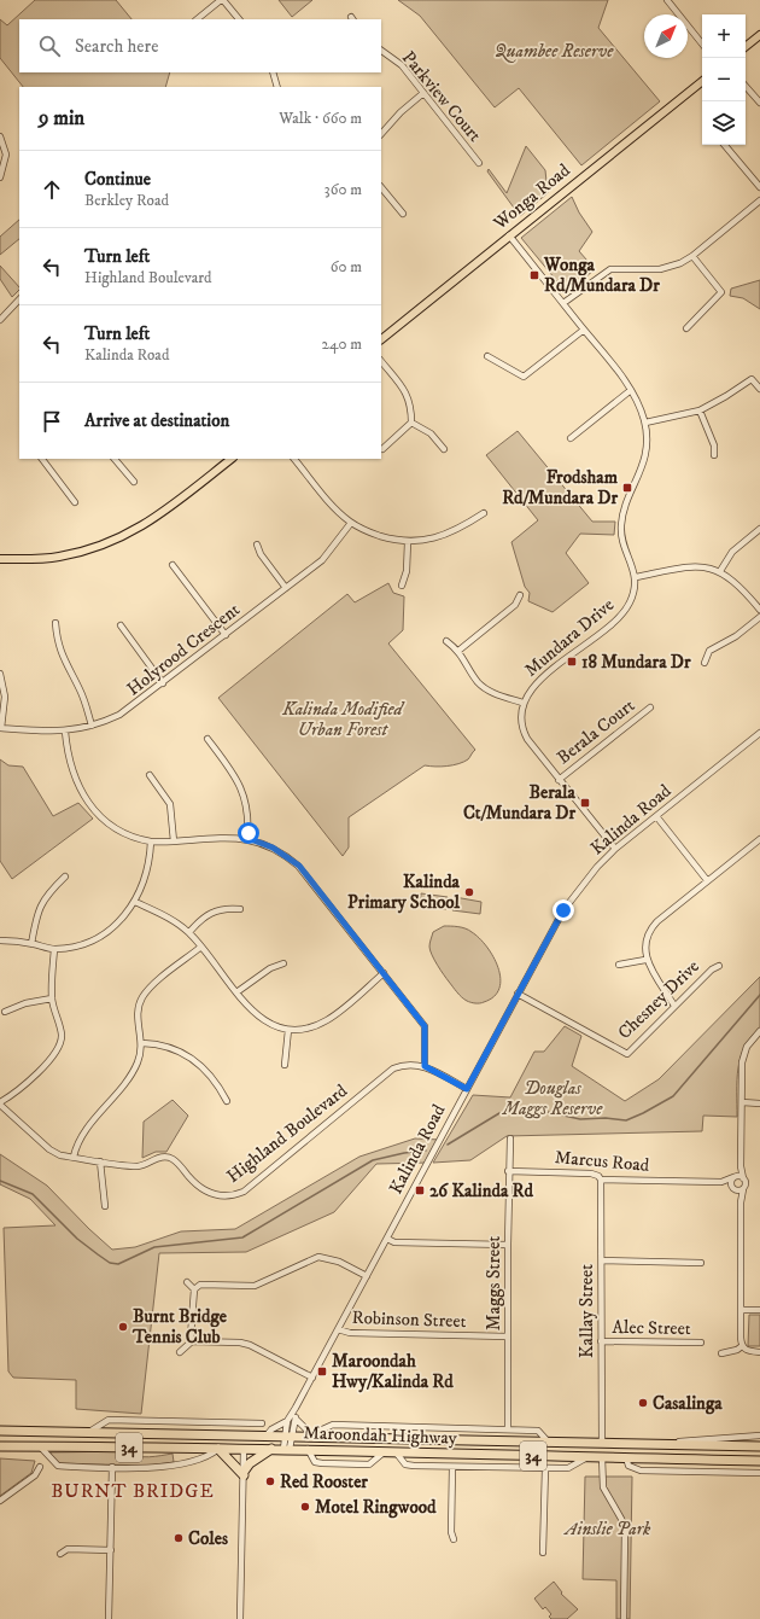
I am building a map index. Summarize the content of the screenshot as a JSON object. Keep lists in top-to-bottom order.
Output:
{
  "streets": {
    "highway": ["Maroondah Highway", "34"],
    "main road": ["Wonga Road"],
    "street": [
      "Parkview Court",
      "Mundara Drive",
      "Holyrood Crescent",
      "Berala Court",
      "Kalinda Road",
      "Chesney Drive",
      "Highland Boulevard",
      "Marcus Road",
      "Maggs Street",
      "Kallay Street",
      "Robinson Street",
      "Alec Street"
    ]
  },
  "crossings": [
    ["Mundara Drive", "Berala Court"],
    ["Mundara Drive", "Kalinda Road"],
    ["Kalinda Road", "Chesney Drive"],
    ["Kalinda Road", "Highland Boulevard"],
    ["Kalinda Road", "Robinson Street"],
    ["Kalinda Road", "Maroondah Highway"],
    ["Marcus Road", "Maggs Street"],
    ["Marcus Road", "Kallay Street"],
    ["Maggs Street", "Robinson Street"],
    ["Kallay Street", "Alec Street"],
    ["Kallay Street", "Maroondah Highway"]
  ],
  "districts": ["BURNT BRIDGE"],
  "parks": [
    "Quambee Reserve",
    "Kalinda Modified Urban Forest",
    "Douglas Maggs Reserve",
    "Ainslie Park"
  ],
  "places": {
    "transit": [
      "Wonga Rd/Mundara Dr",
      "Frodsham Rd/Mundara Dr",
      "18 Mundara Dr",
      "Berala Ct/Mundara Dr",
      "26 Kalinda Rd",
      "Maroondah Hwy/Kalinda Rd"
    ],
    "other": [
      "Kalinda Primary School",
      "Burnt Bridge Tennis Club",
      "Casalinga",
      "Red Rooster",
      "Motel Ringwood",
      "Coles"
    ]
  },
  "north": "top right",
  "page": {
    "map_buttons": ["+", "−"],
    "search": "Search here",
    "heading": ["9 min", "Walk · 660 m"],
    "list": [
      ["Continue", "Berkley Road", "360 m"],
      ["Turn left", "Highland Boulevard", "60 m"],
      ["Turn left", "Kalinda Road", "240 m"],
      "Arrive at destination"
    ]
  }
}
